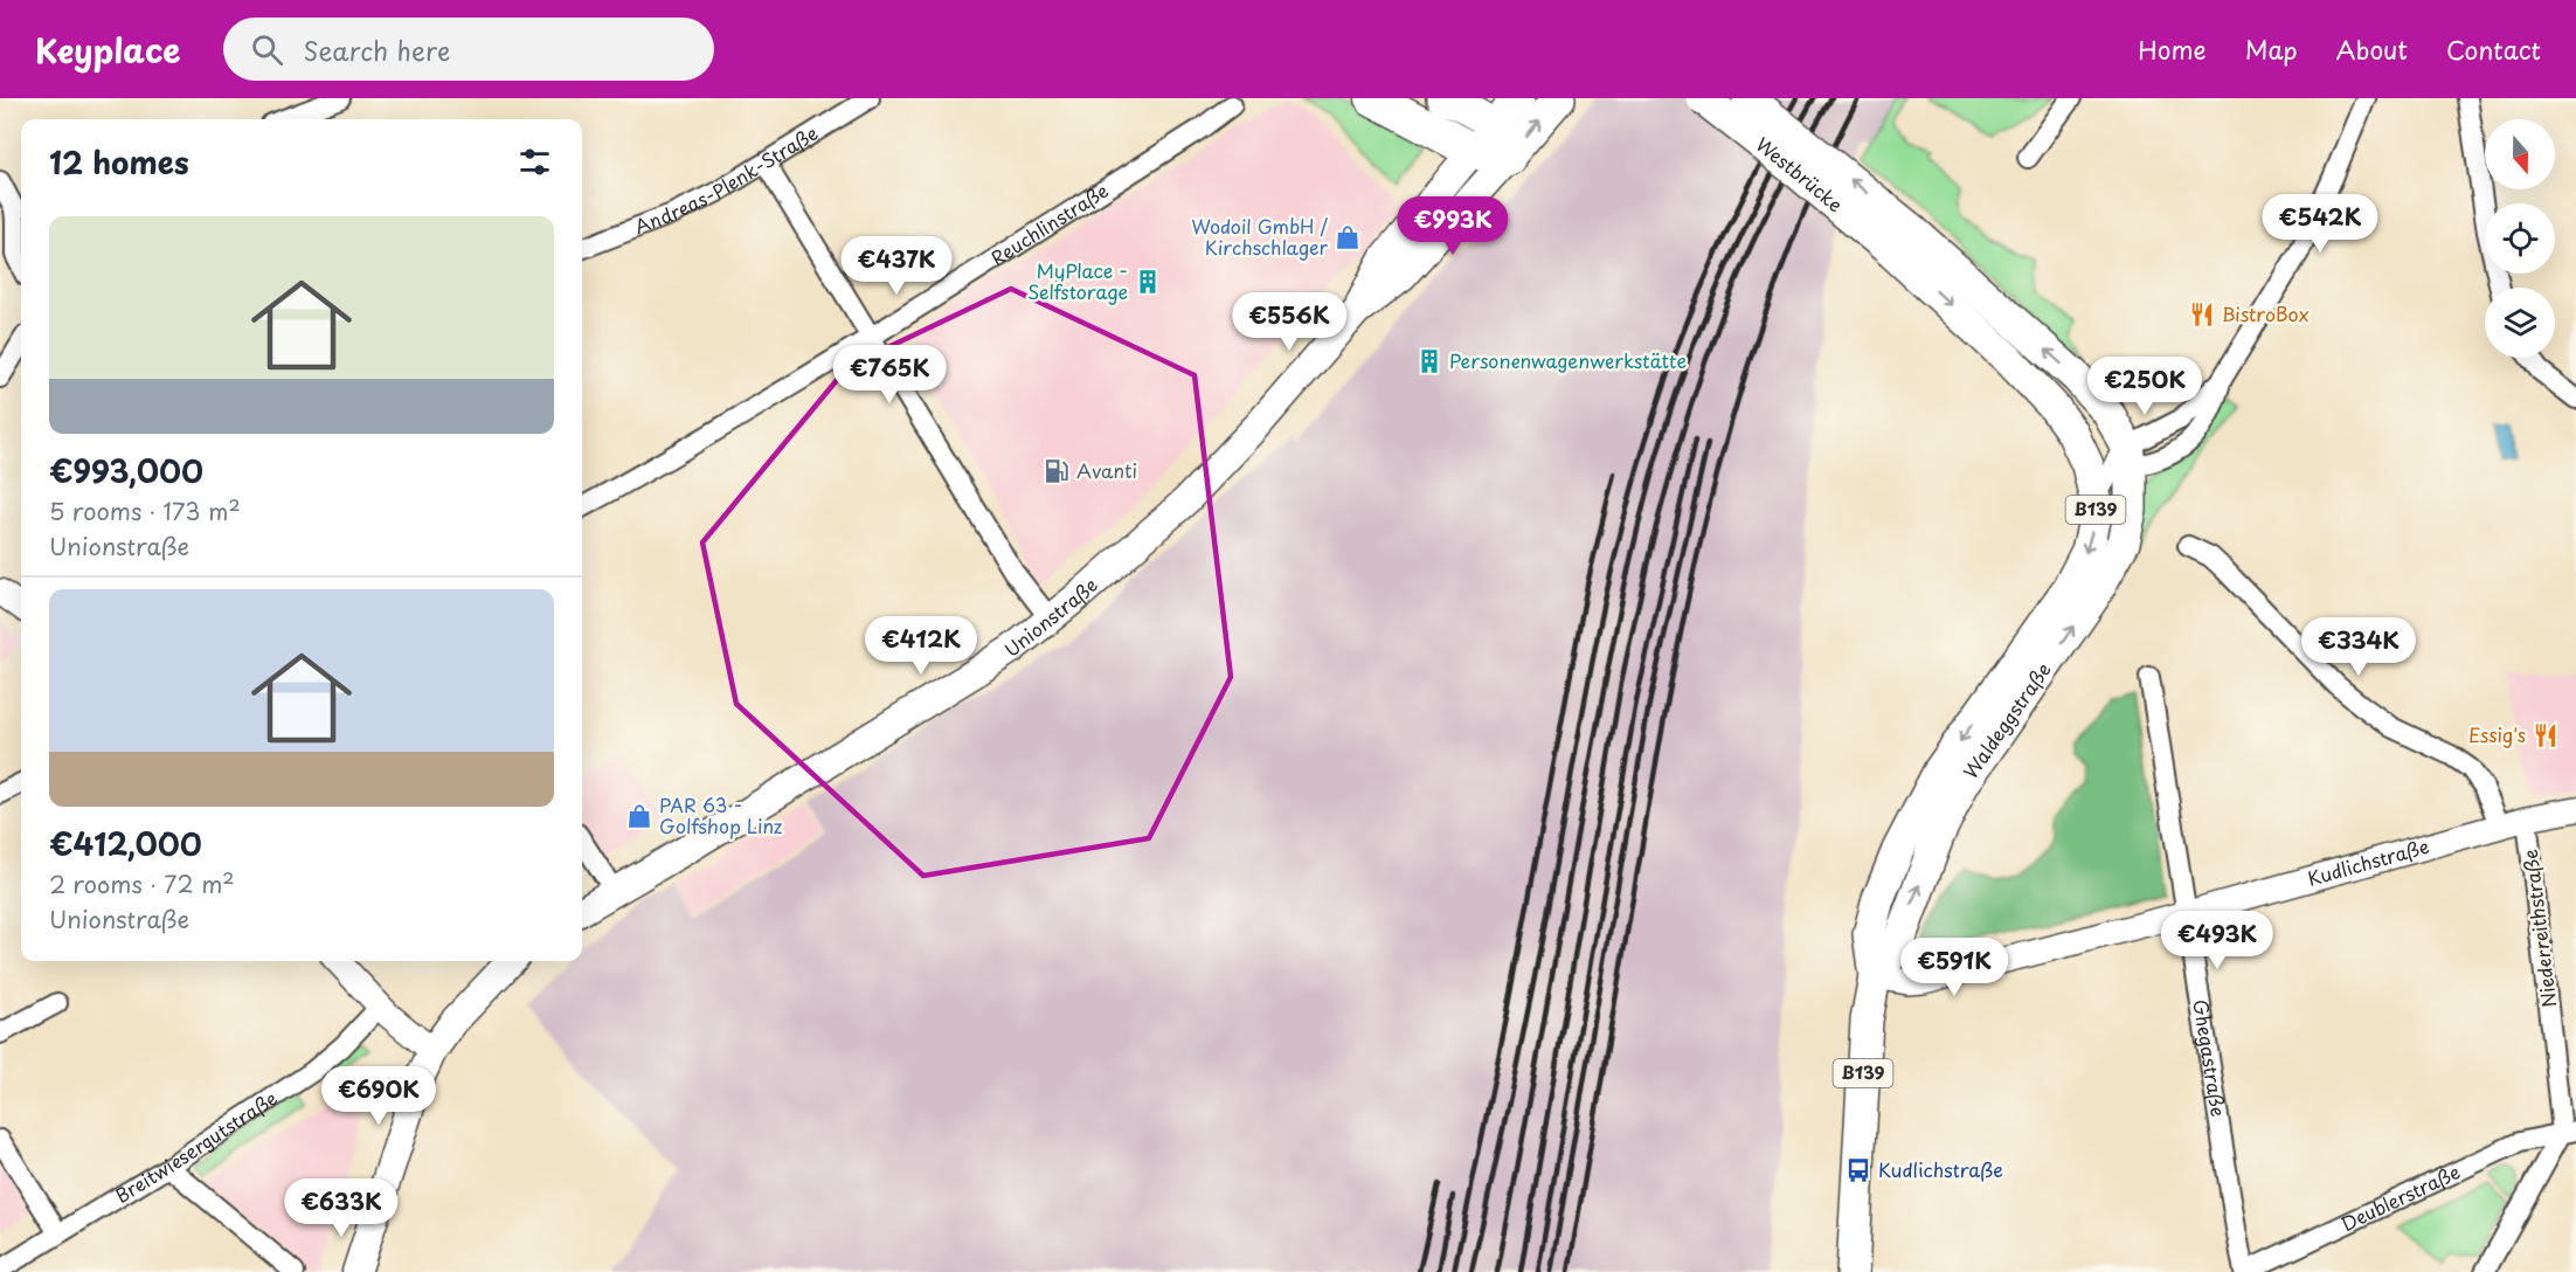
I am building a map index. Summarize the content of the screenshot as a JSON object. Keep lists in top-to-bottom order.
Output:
{
  "streets": {
    "main road": [
      "Westbrücke",
      "B139",
      "Unionstraße",
      "Waldeggstraße"
    ],
    "street": [
      "Andreas-Plenk-Straße",
      "Reuchlinstraße",
      "Kudlichstraße",
      "Niederreithstraße",
      "Ghegastraße",
      "Breitwiesergutstraße",
      "Deublerstraße"
    ]
  },
  "crossings": [
    ["Westbrücke", "Waldeggstraße"],
    ["Waldeggstraße", "Kudlichstraße"],
    ["Kudlichstraße", "Niederreithstraße"],
    ["Kudlichstraße", "Ghegastraße"],
    ["Niederreithstraße", "Deublerstraße"],
    ["Ghegastraße", "Deublerstraße"]
  ],
  "places": {
    "shop": ["Wodoil GmbH / Kirchschlager", "PAR 63 - Golfshop Linz"],
    "building": ["MyPlace - Selfstorage", "Personenwagenwerkstätte"],
    "restaurant": ["BistroBox", "Essig's"],
    "fuel station": ["Avanti"],
    "bus stop": ["Kudlichstraße"]
  },
  "north": "bottom",
  "page": {
    "header": "Keyplace",
    "search": "Search here",
    "nav": [
      "Home",
      "Map",
      "About",
      "Contact"
    ],
    "heading": "12 homes",
    "price": [
      "€542K",
      "€993K",
      "€437K",
      "€556K",
      "€765K",
      "€250K",
      "€412K",
      "€334K",
      "€493K",
      "€591K",
      "€690K",
      "€633K"
    ],
    "list": [
      {
        "name": "€993,000",
        "note": "5 rooms · 173 m² · Unionstraße"
      },
      {
        "name": "€412,000",
        "note": "2 rooms · 72 m² · Unionstraße"
      }
    ]
  }
}
